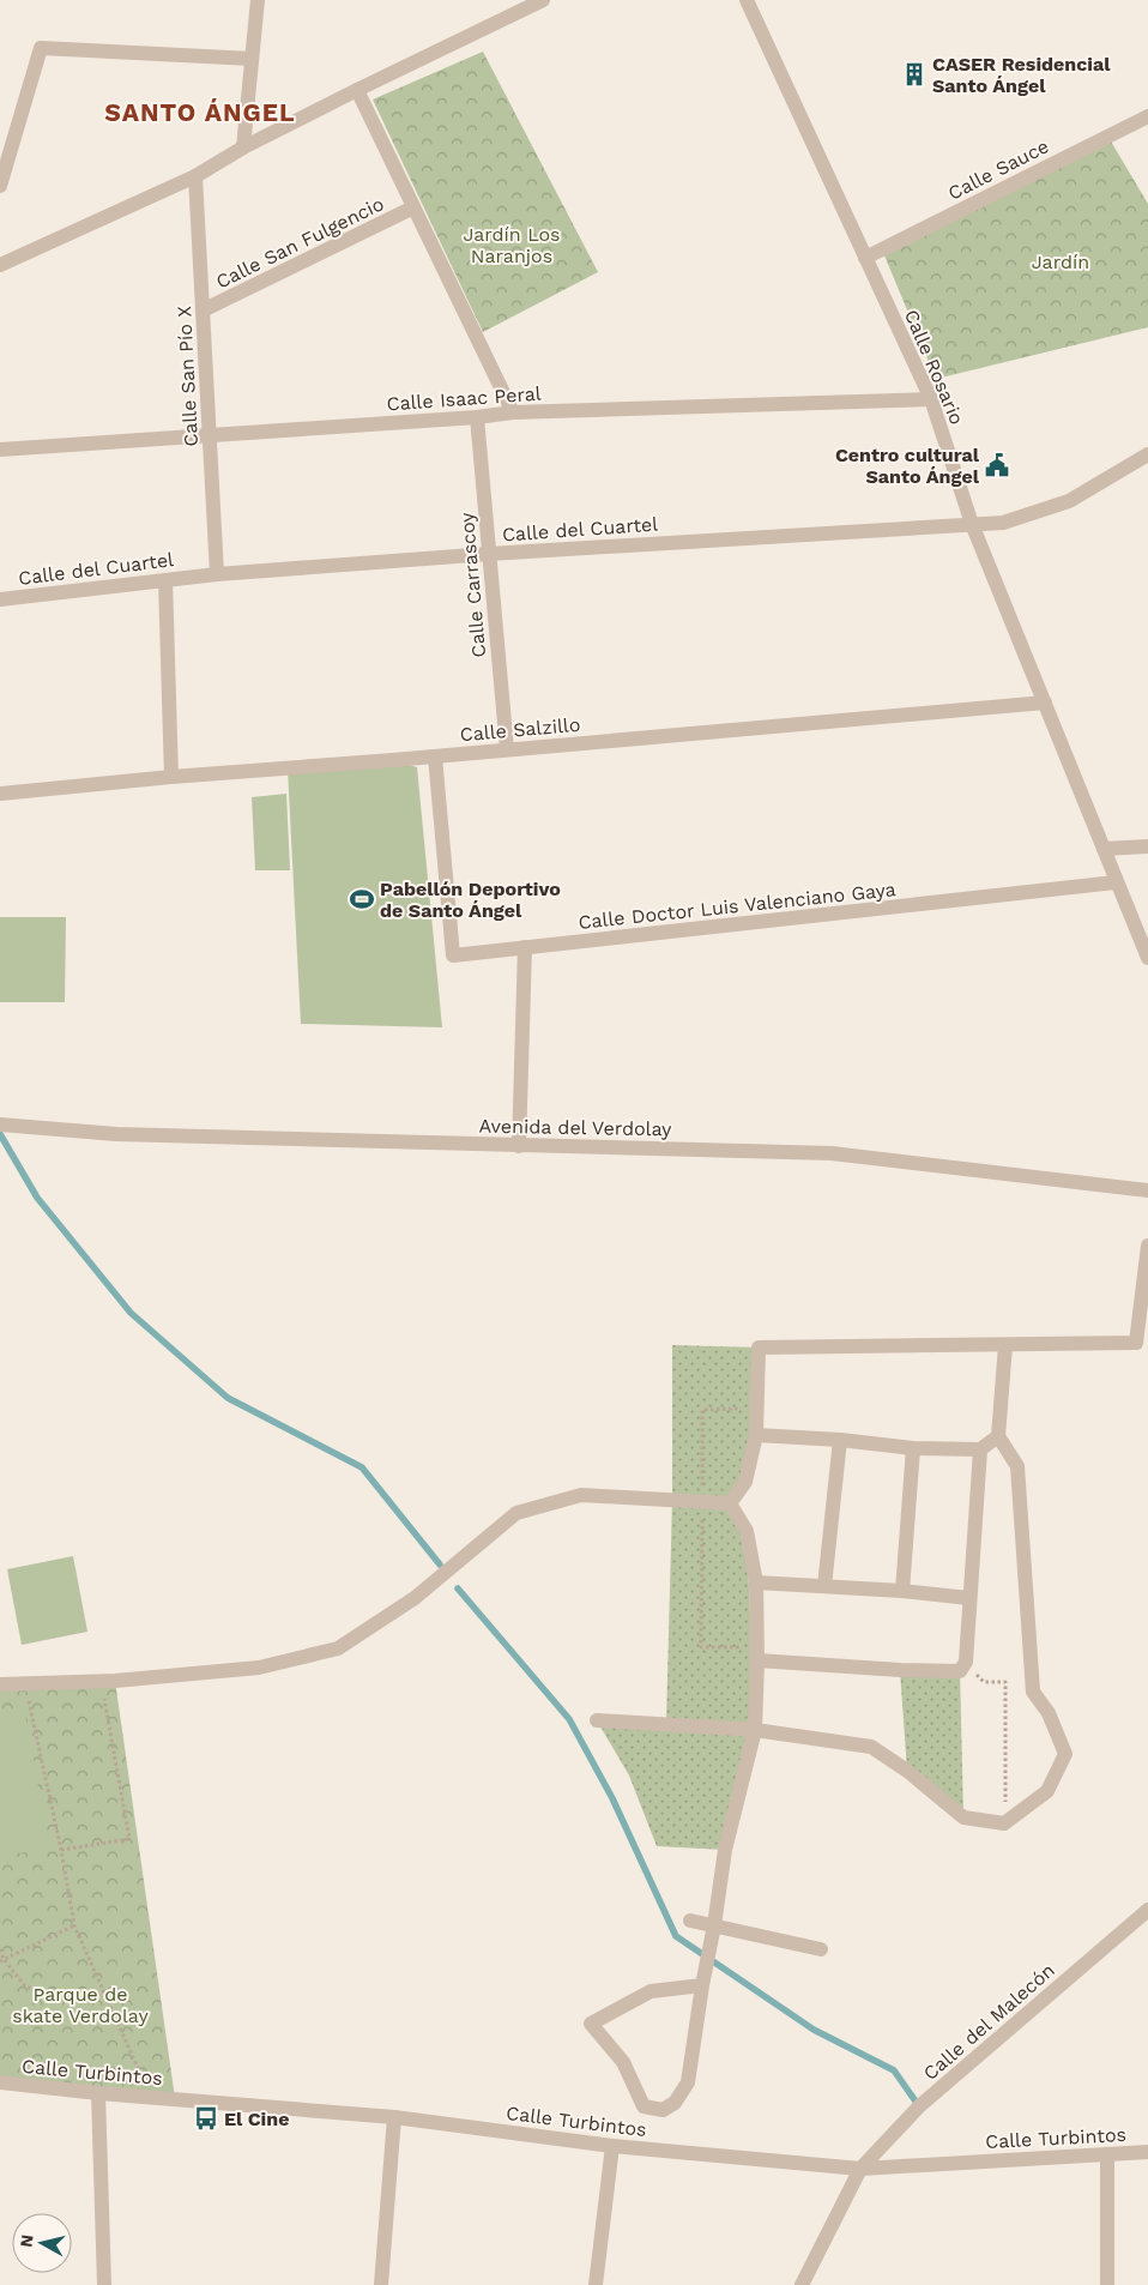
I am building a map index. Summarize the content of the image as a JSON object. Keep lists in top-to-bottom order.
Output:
{
  "streets": {
    "street": [
      "Calle Sauce",
      "Calle San Fulgencio",
      "Calle Rosario",
      "Calle San Pío X",
      "Calle Isaac Peral",
      "Calle del Cuartel",
      "Calle Carrascoy",
      "Calle Salzillo",
      "Calle Doctor Luis Valenciano Gaya",
      "Avenida del Verdolay",
      "Calle del Malecón",
      "Calle Turbintos"
    ]
  },
  "crossings": [
    ["Calle Sauce", "Calle Rosario"],
    ["Calle San Fulgencio", "Calle San Pío X"],
    ["Calle Rosario", "Calle Isaac Peral"],
    ["Calle Rosario", "Calle del Cuartel"],
    ["Calle Rosario", "Calle Salzillo"],
    ["Calle Rosario", "Calle Doctor Luis Valenciano Gaya"],
    ["Calle San Pío X", "Calle Isaac Peral"],
    ["Calle San Pío X", "Calle del Cuartel"],
    ["Calle Isaac Peral", "Calle Carrascoy"],
    ["Calle del Cuartel", "Calle Carrascoy"],
    ["Calle Carrascoy", "Calle Salzillo"],
    ["Calle Salzillo", "Calle Doctor Luis Valenciano Gaya"],
    ["Calle del Malecón", "Calle Turbintos"]
  ],
  "districts": ["SANTO ÁNGEL"],
  "parks": ["Jardín Los Naranjos", "Jardín", "Parque de skate Verdolay"],
  "places": {
    "building": ["CASER Residencial Santo Ángel"],
    "public building": ["Centro cultural Santo Ángel"],
    "sports": ["Pabellón Deportivo de Santo Ángel"],
    "bus stop": ["El Cine"]
  },
  "north": "left"
}
